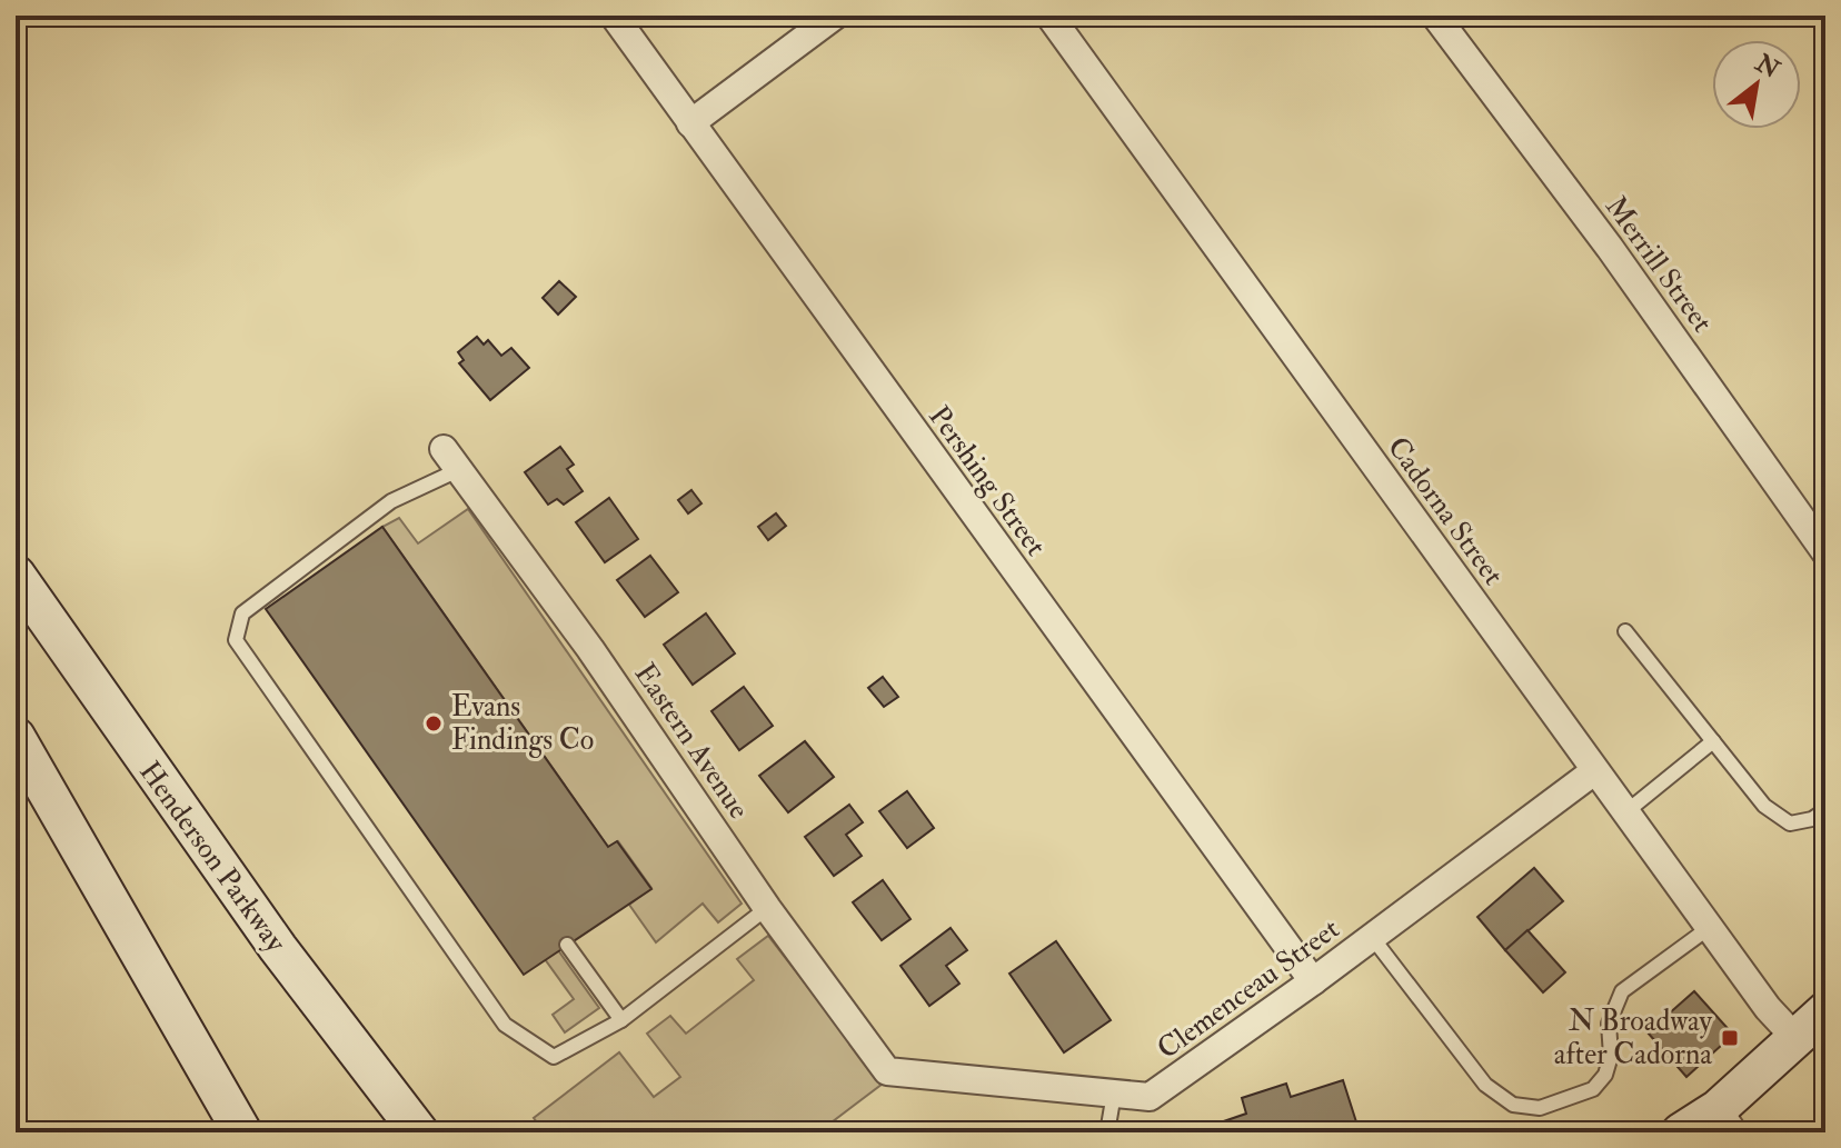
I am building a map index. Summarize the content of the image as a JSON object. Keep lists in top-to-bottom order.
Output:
{
  "streets": {
    "main road": ["Henderson Parkway"],
    "street": [
      "Merrill Street",
      "Pershing Street",
      "Cadorna Street",
      "Eastern Avenue",
      "Clemenceau Street"
    ]
  },
  "crossings": [
    ["Pershing Street", "Clemenceau Street"],
    ["Cadorna Street", "Clemenceau Street"],
    ["Eastern Avenue", "Clemenceau Street"]
  ],
  "places": {
    "other": ["Evans Findings Co"],
    "transit": ["N Broadway after Cadorna"]
  },
  "north": "top right"
}
